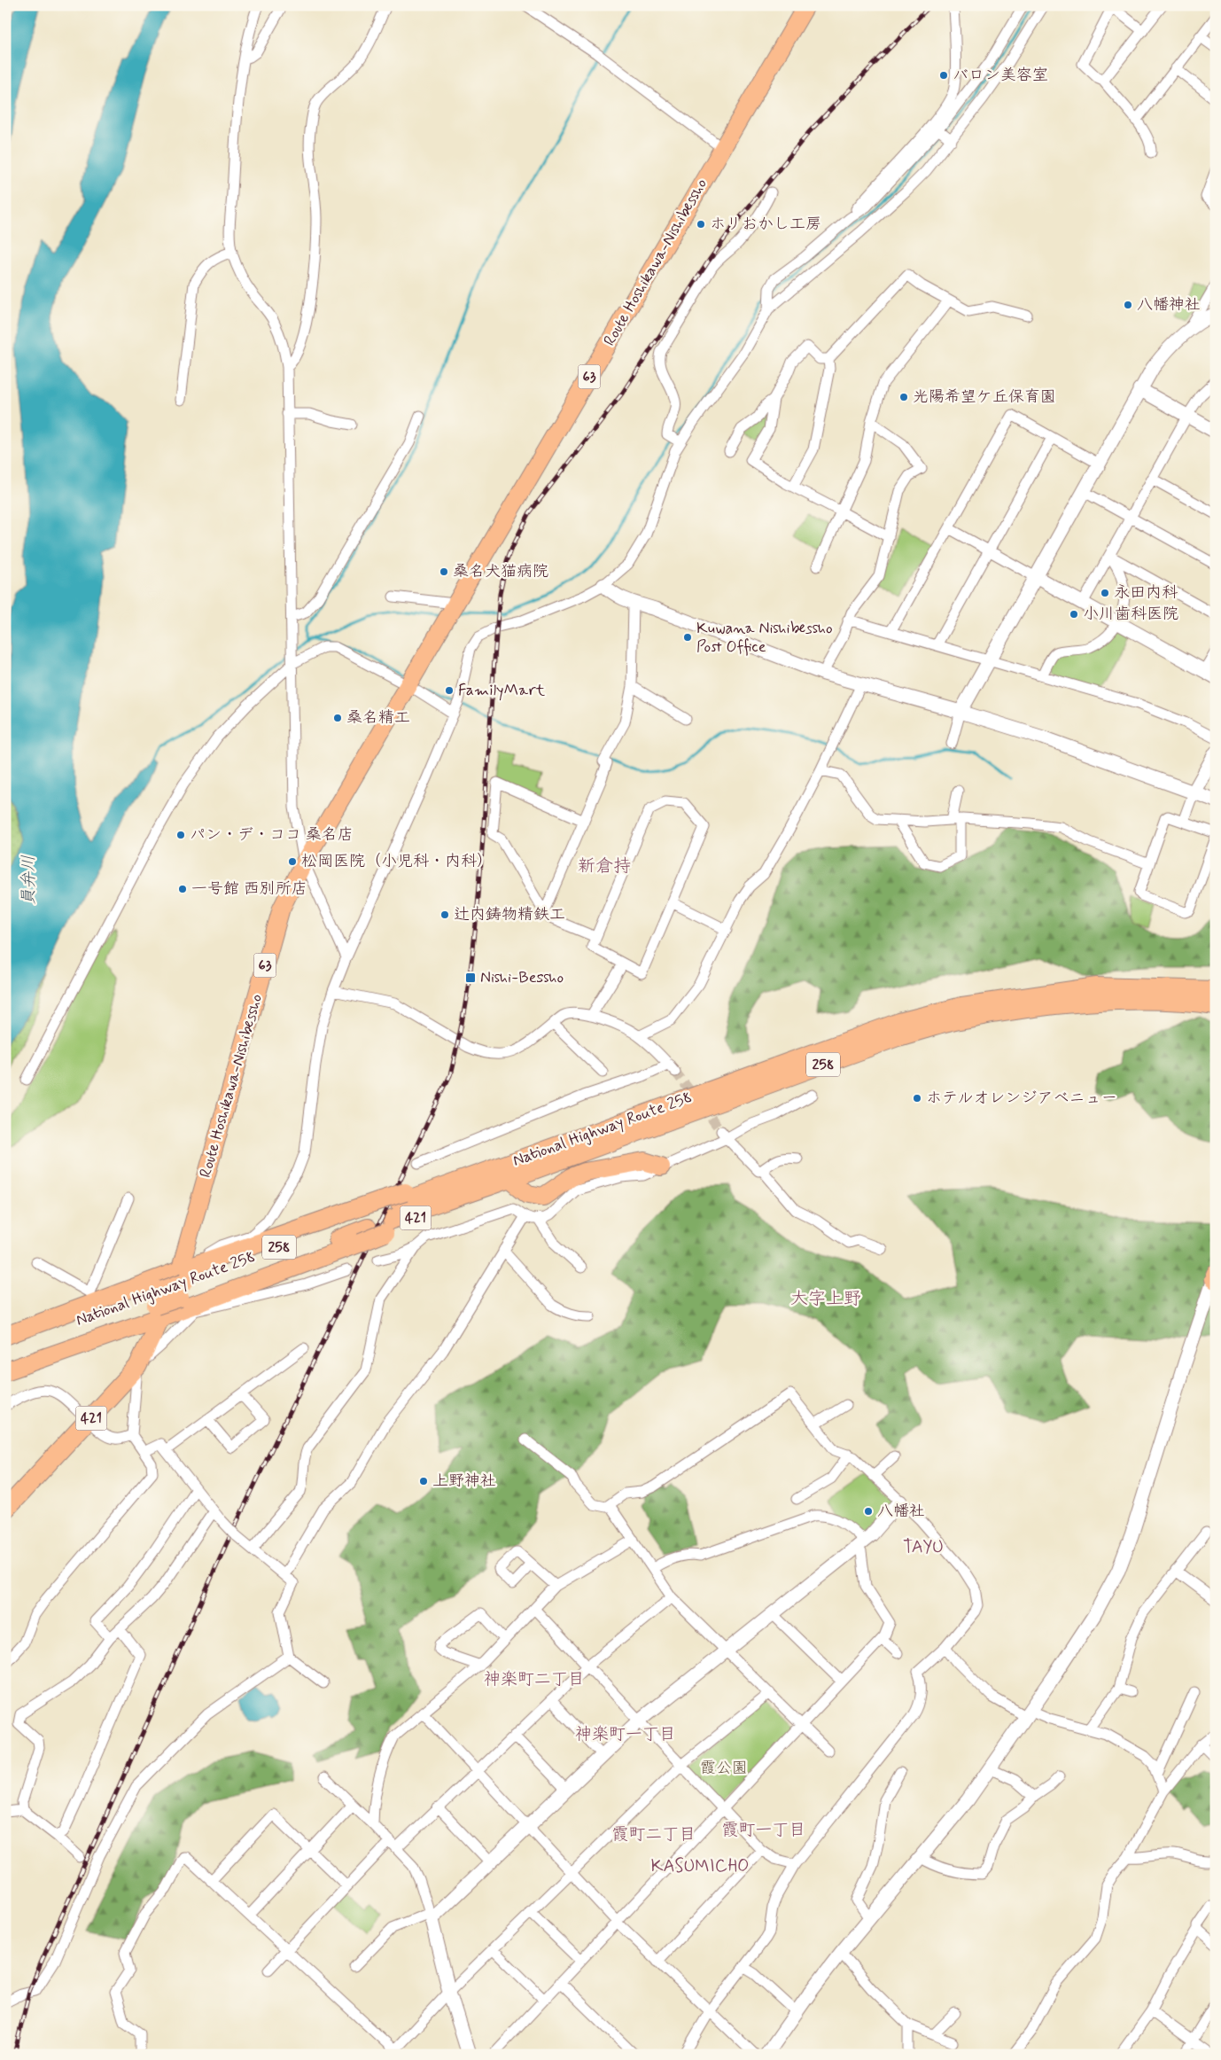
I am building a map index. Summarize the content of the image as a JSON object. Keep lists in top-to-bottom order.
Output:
{
  "streets": {
    "highway": ["258", "National Highway Route 258", "421"],
    "main road": ["Route Hoshikawa-Nishibessho", "63"]
  },
  "crossings": [
    ["Route Hoshikawa-Nishibessho", "National Highway Route 258"],
    ["Route Hoshikawa-Nishibessho", "421"],
    ["National Highway Route 258", "421"]
  ],
  "districts": [
    "新倉持",
    "大字上野",
    "TAYU",
    "神楽町二丁目",
    "神楽町一丁目",
    "霞町一丁目",
    "霞町二丁目",
    "KASUMICHO"
  ],
  "water": ["員弁川"],
  "parks": ["霞公園"],
  "places": {
    "other": [
      "バロン美容室",
      "ホリおかし工房",
      "八幡神社",
      "光陽希望ケ丘保育園",
      "桑名犬猫病院",
      "永田内科",
      "小川歯科医院",
      "Kuwana Nishibessho Post Office",
      "FamilyMart",
      "桑名精工",
      "パン・デ・ココ 桑名店",
      "松岡医院（小児科・内科）",
      "一号館 西別所店",
      "辻内鋳物精鉄工",
      "ホテルオレンジアベニュー",
      "上野神社",
      "八幡社"
    ],
    "transit": ["Nishi-Bessho"]
  }
}
